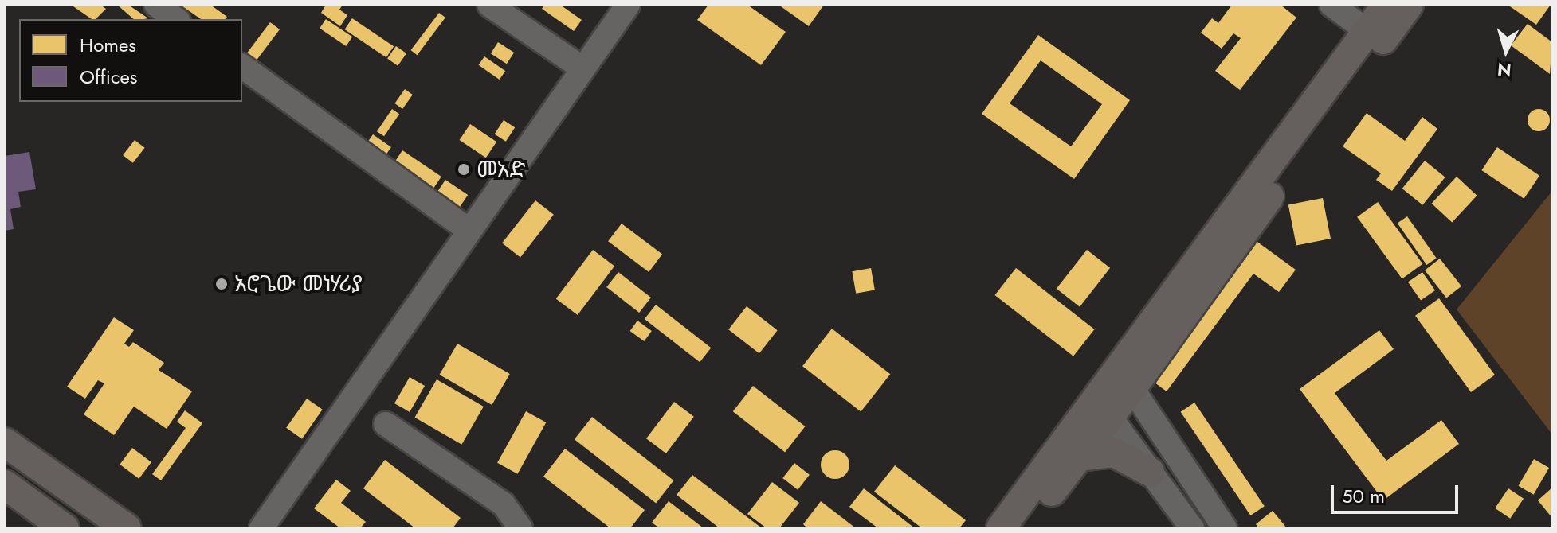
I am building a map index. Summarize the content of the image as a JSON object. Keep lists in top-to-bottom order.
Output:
{
  "places": ["መአድ", "አሮጌው መነሃሪያ"],
  "legend": ["Homes", "Offices"],
  "scale_bar": "50 m",
  "north": "bottom"
}
